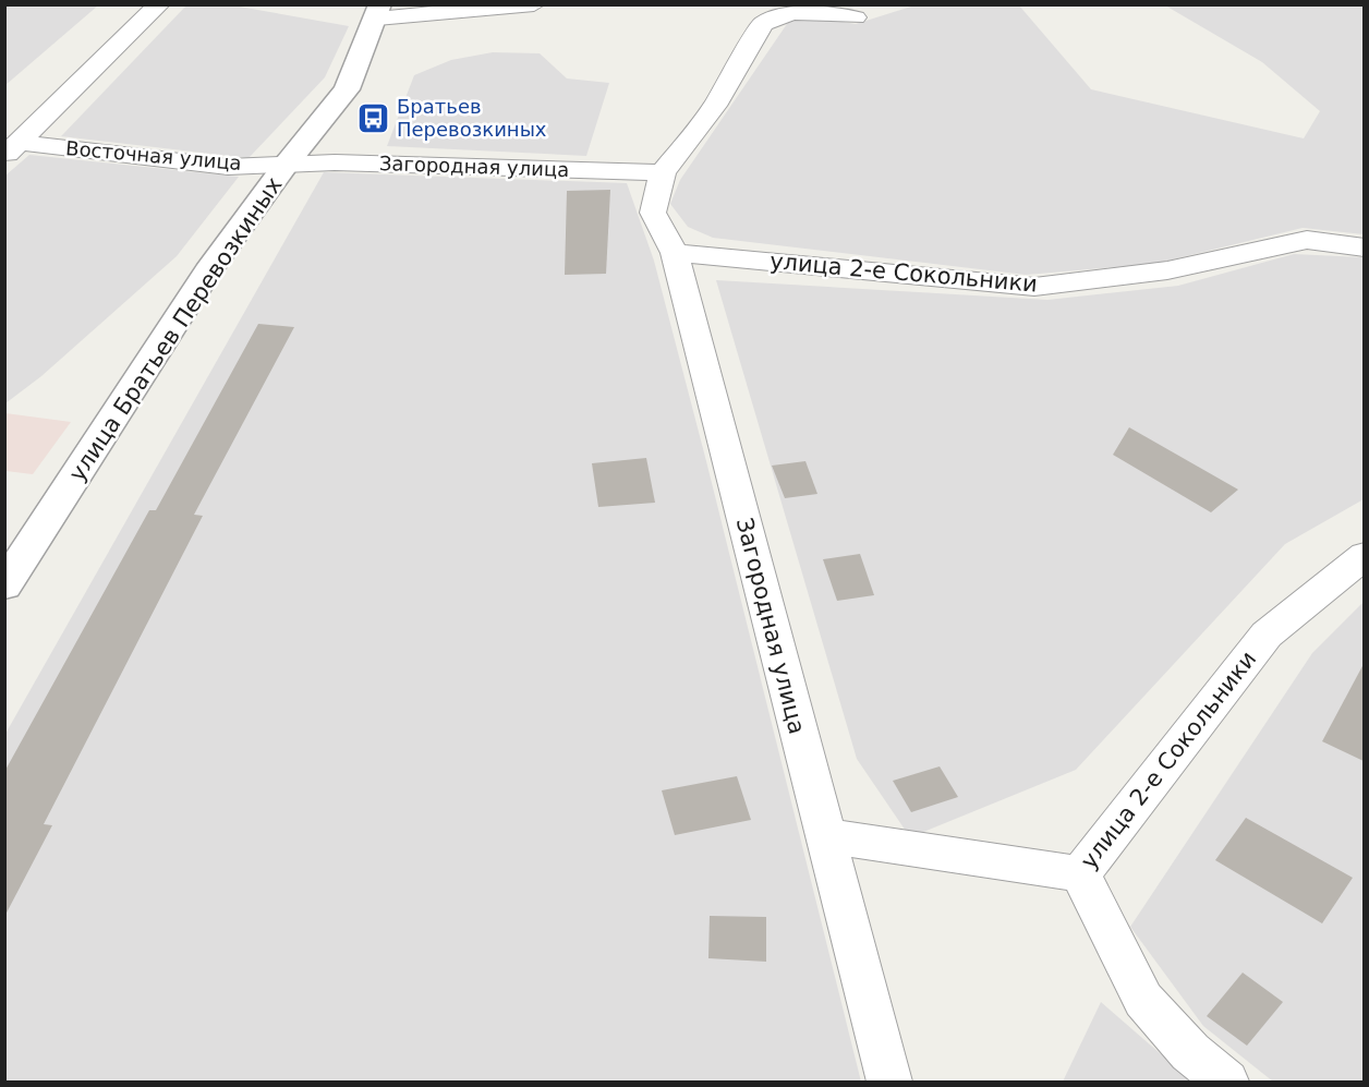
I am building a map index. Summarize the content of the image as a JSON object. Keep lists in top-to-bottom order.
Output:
{
  "streets": {
    "street": [
      "Восточная улица",
      "Загородная улица",
      "улица 2-е Сокольники",
      "улица Братьев Перевозкиных"
    ]
  },
  "crossings": [
    ["Восточная улица", "Загородная улица"],
    ["Восточная улица", "улица Братьев Перевозкиных"],
    ["Загородная улица", "улица 2-е Сокольники"],
    ["Загородная улица", "улица Братьев Перевозкиных"]
  ],
  "places": {
    "bus stop": ["Братьев Перевозкиных"]
  }
}
